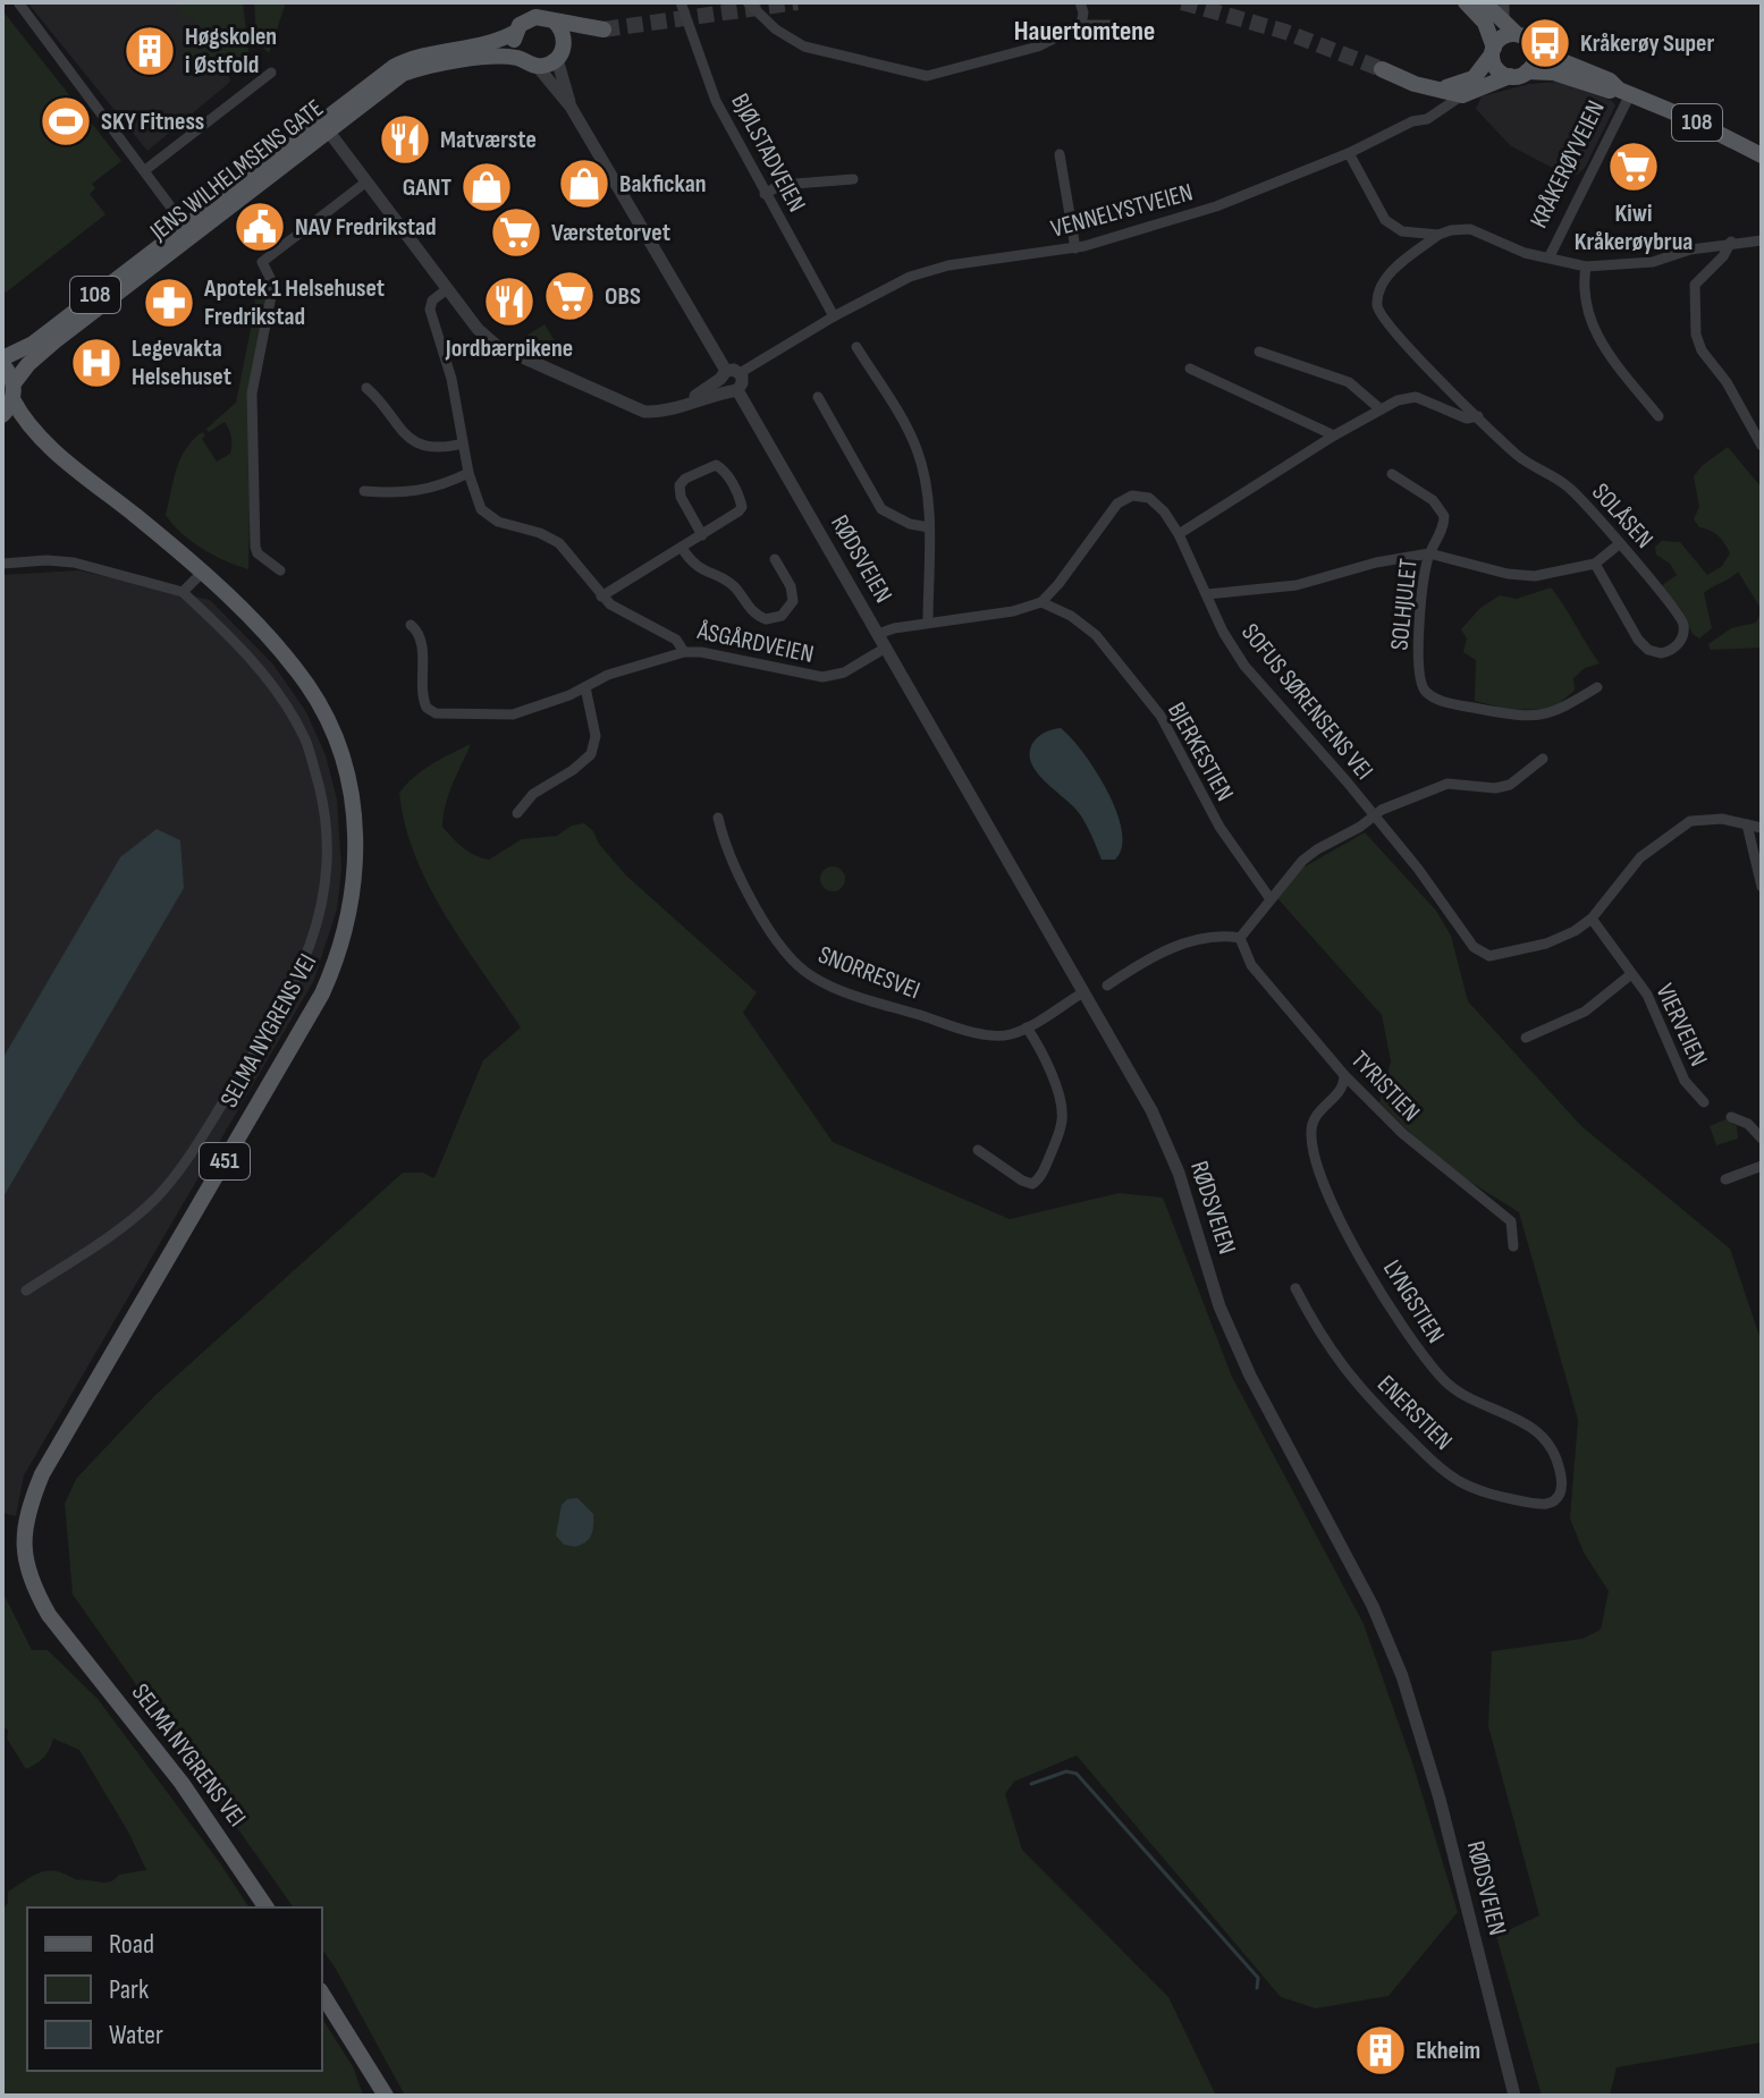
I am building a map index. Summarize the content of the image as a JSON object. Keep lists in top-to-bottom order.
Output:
{
  "streets": {
    "main road": [
      "108",
      "KRÅKERØYVEIEN",
      "JENS WILHELMSENS GATE",
      "SELMA NYGRENS VEI",
      "451"
    ],
    "street": [
      "BJØLSTADVEIEN",
      "VENNELYSTVEIEN",
      "SOLÅSEN",
      "RØDSVEIEN",
      "SOLHJULET",
      "ÅSGÅRDVEIEN",
      "SOFUS SØRENSENS VEI",
      "BJERKESTIEN",
      "SNORRESVEI",
      "VIERVEIEN",
      "TYRISTIEN",
      "LYNGSTIEN",
      "ENERSTIEN"
    ]
  },
  "crossings": [
    ["108", "KRÅKERØYVEIEN"],
    ["108", "JENS WILHELMSENS GATE"],
    ["108", "VENNELYSTVEIEN"],
    ["108", "SELMA NYGRENS VEI"],
    ["BJØLSTADVEIEN", "VENNELYSTVEIEN"],
    ["JENS WILHELMSENS GATE", "SELMA NYGRENS VEI"],
    ["VENNELYSTVEIEN", "RØDSVEIEN"],
    ["RØDSVEIEN", "ÅSGÅRDVEIEN"],
    ["RØDSVEIEN", "SNORRESVEI"],
    ["SOFUS SØRENSENS VEI", "BJERKESTIEN"],
    ["SOFUS SØRENSENS VEI", "VIERVEIEN"],
    ["TYRISTIEN", "LYNGSTIEN"],
    ["LYNGSTIEN", "ENERSTIEN"]
  ],
  "districts": ["Hauertomtene"],
  "places": {
    "bus stop": ["Kråkerøy Super"],
    "building": ["Høgskolen i Østfold", "Ekheim"],
    "sports": ["SKY Fitness"],
    "restaurant": ["Matværste", "Jordbærpikene"],
    "supermarket": ["Kiwi Kråkerøybrua", "Værstetorvet", "OBS"],
    "shop": ["Bakfickan", "GANT"],
    "public building": ["NAV Fredrikstad"],
    "pharmacy": ["Apotek 1 Helsehuset Fredrikstad"],
    "hospital": ["Legevakta Helsehuset"]
  },
  "legend": ["Road", "Park", "Water"]
}
